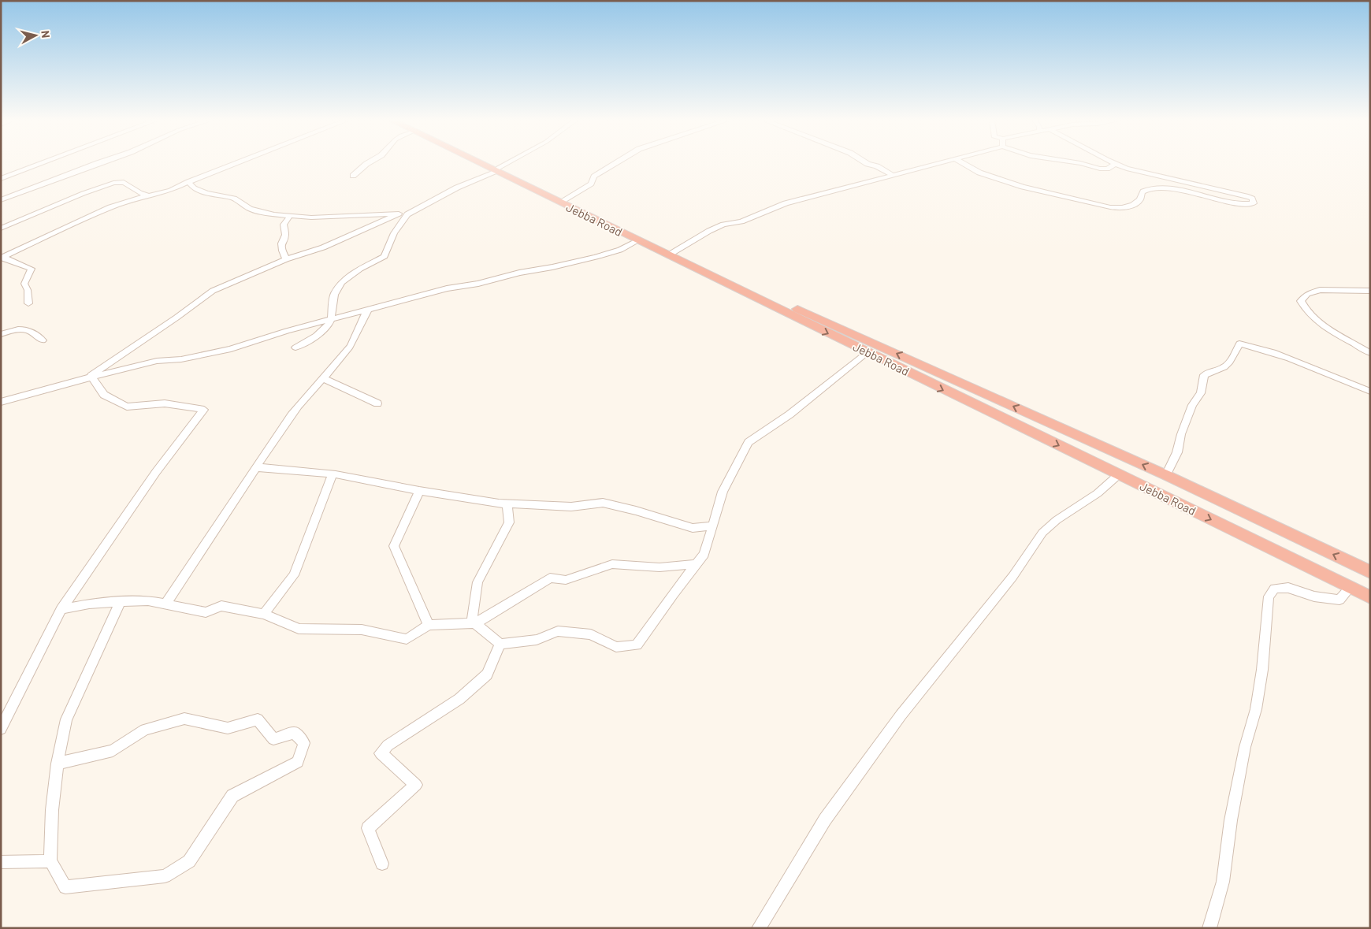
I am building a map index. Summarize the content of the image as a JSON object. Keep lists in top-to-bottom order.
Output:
{
  "streets": {
    "highway": ["Jebba Road"]
  },
  "north": "right"
}
